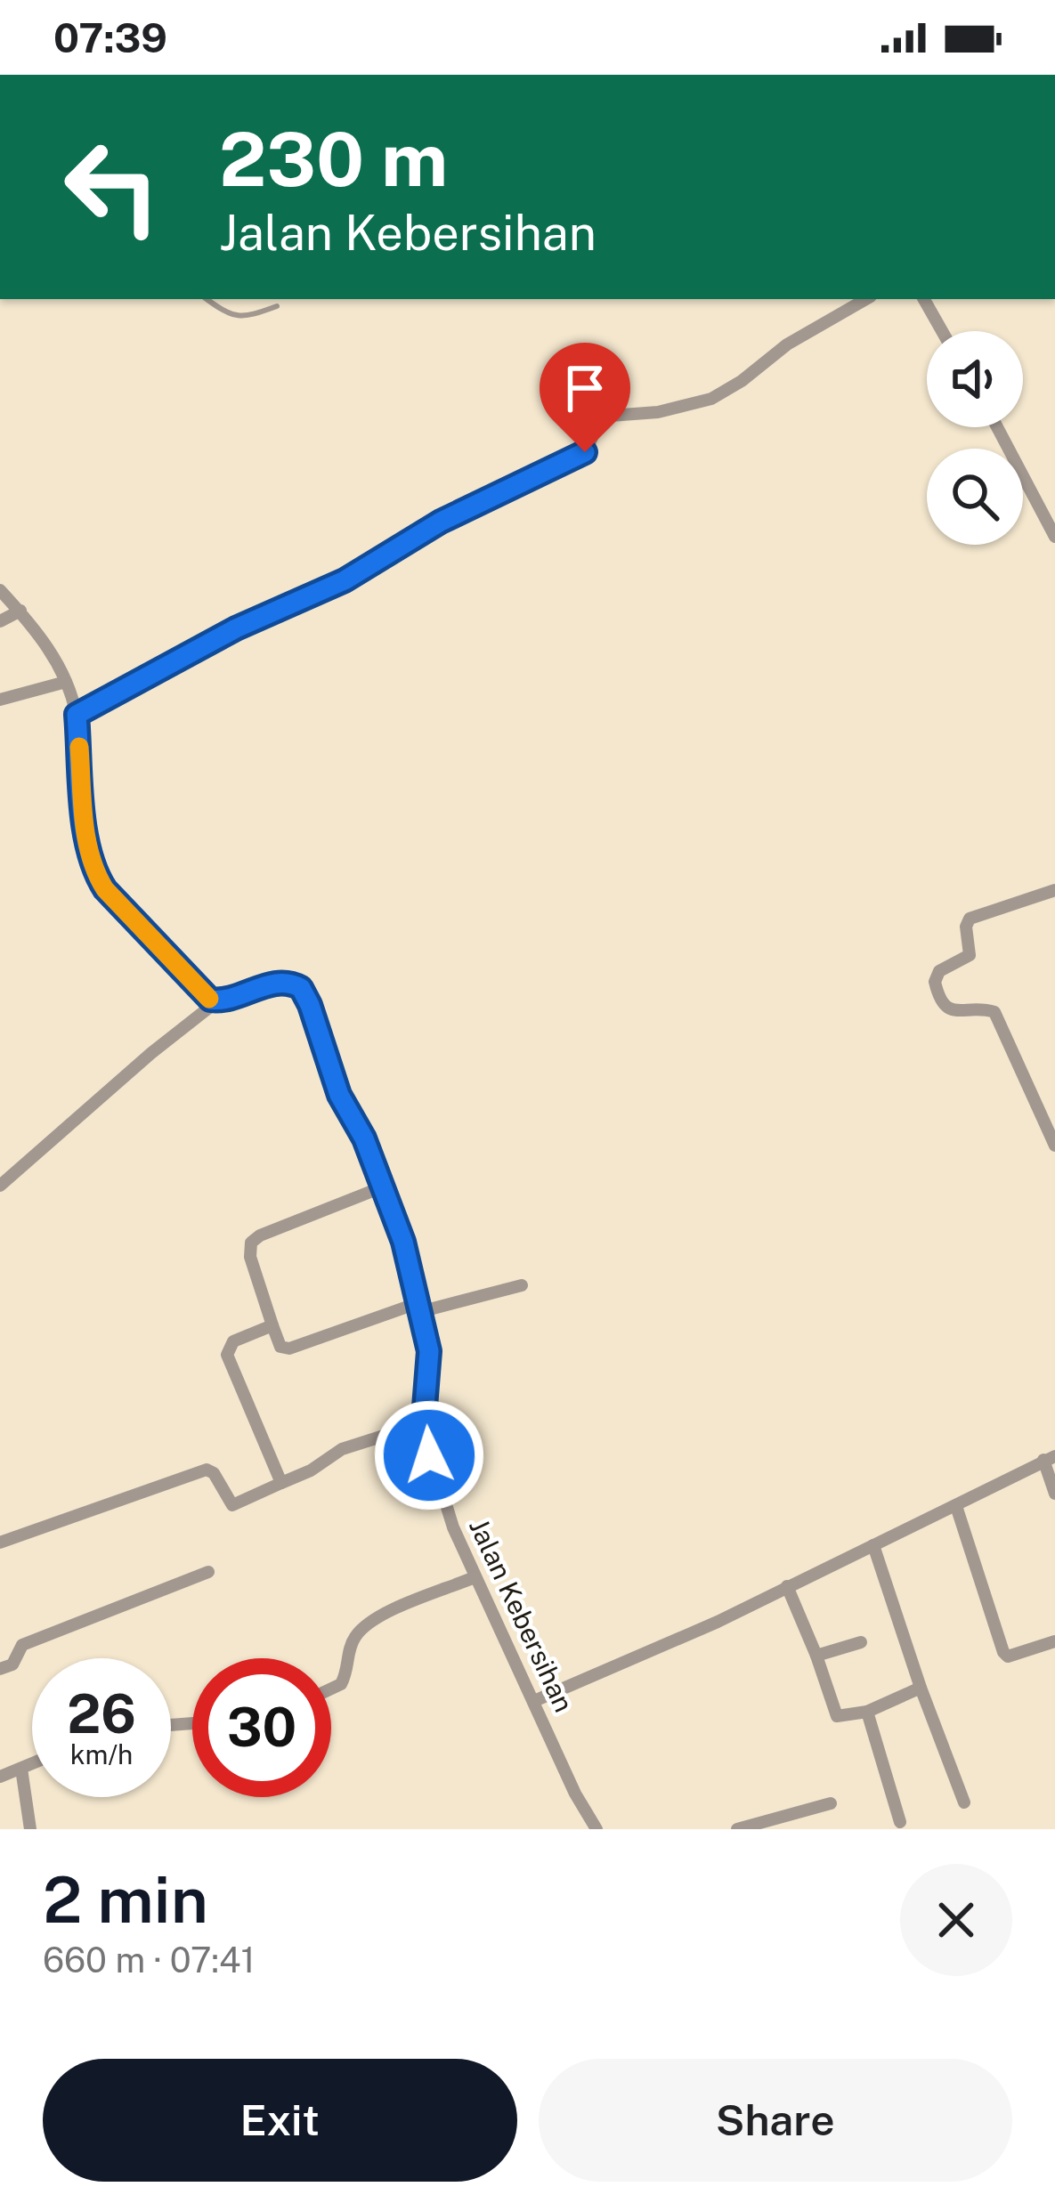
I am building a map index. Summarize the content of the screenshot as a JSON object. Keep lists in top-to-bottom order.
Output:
{
  "streets": {
    "street": ["Jalan Kebersihan"]
  },
  "page": {
    "status": "07:39",
    "turn": ["230 m", "Jalan Kebersihan"],
    "speed": "26 km/h",
    "limit": "30",
    "heading": ["2 min", "660 m · 07:41"],
    "buttons": ["Exit", "Share"]
  }
}
